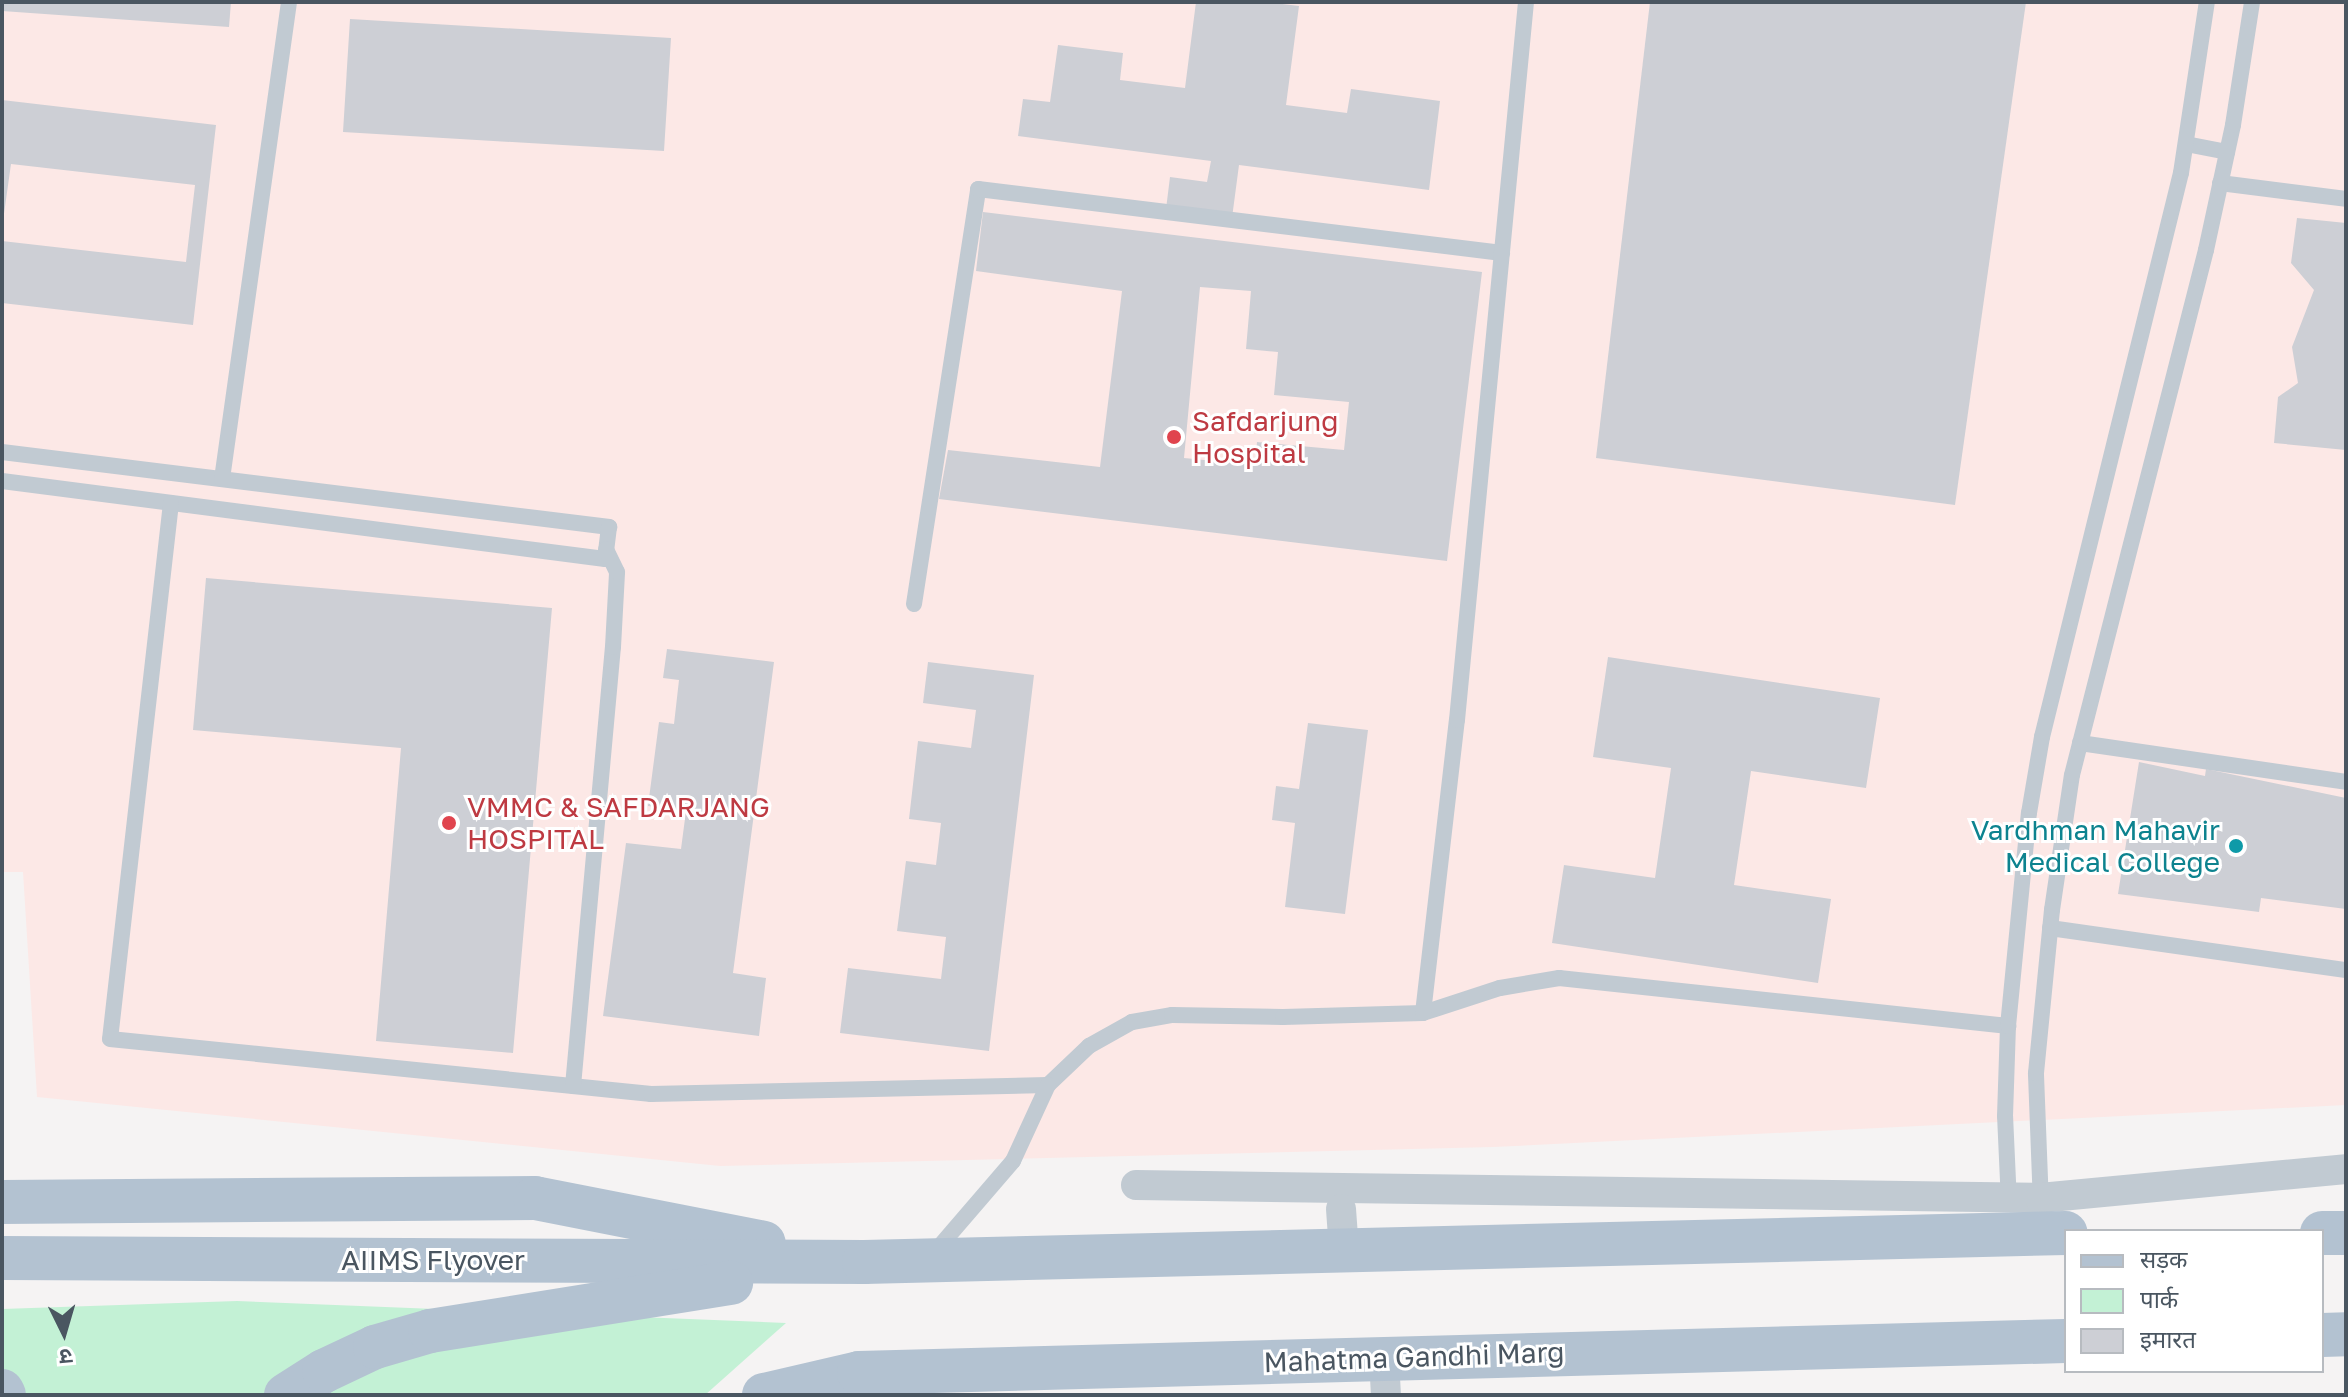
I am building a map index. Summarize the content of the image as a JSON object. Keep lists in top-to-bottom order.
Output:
{
  "streets": {
    "main road": ["AIIMS Flyover", "Mahatma Gandhi Marg"]
  },
  "places": ["Safdarjung Hospital", "VMMC & SAFDARJANG HOSPITAL", "Vardhman Mahavir Medical College"],
  "legend": ["सड़क", "पार्क", "इमारत"],
  "north": "bottom"
}
